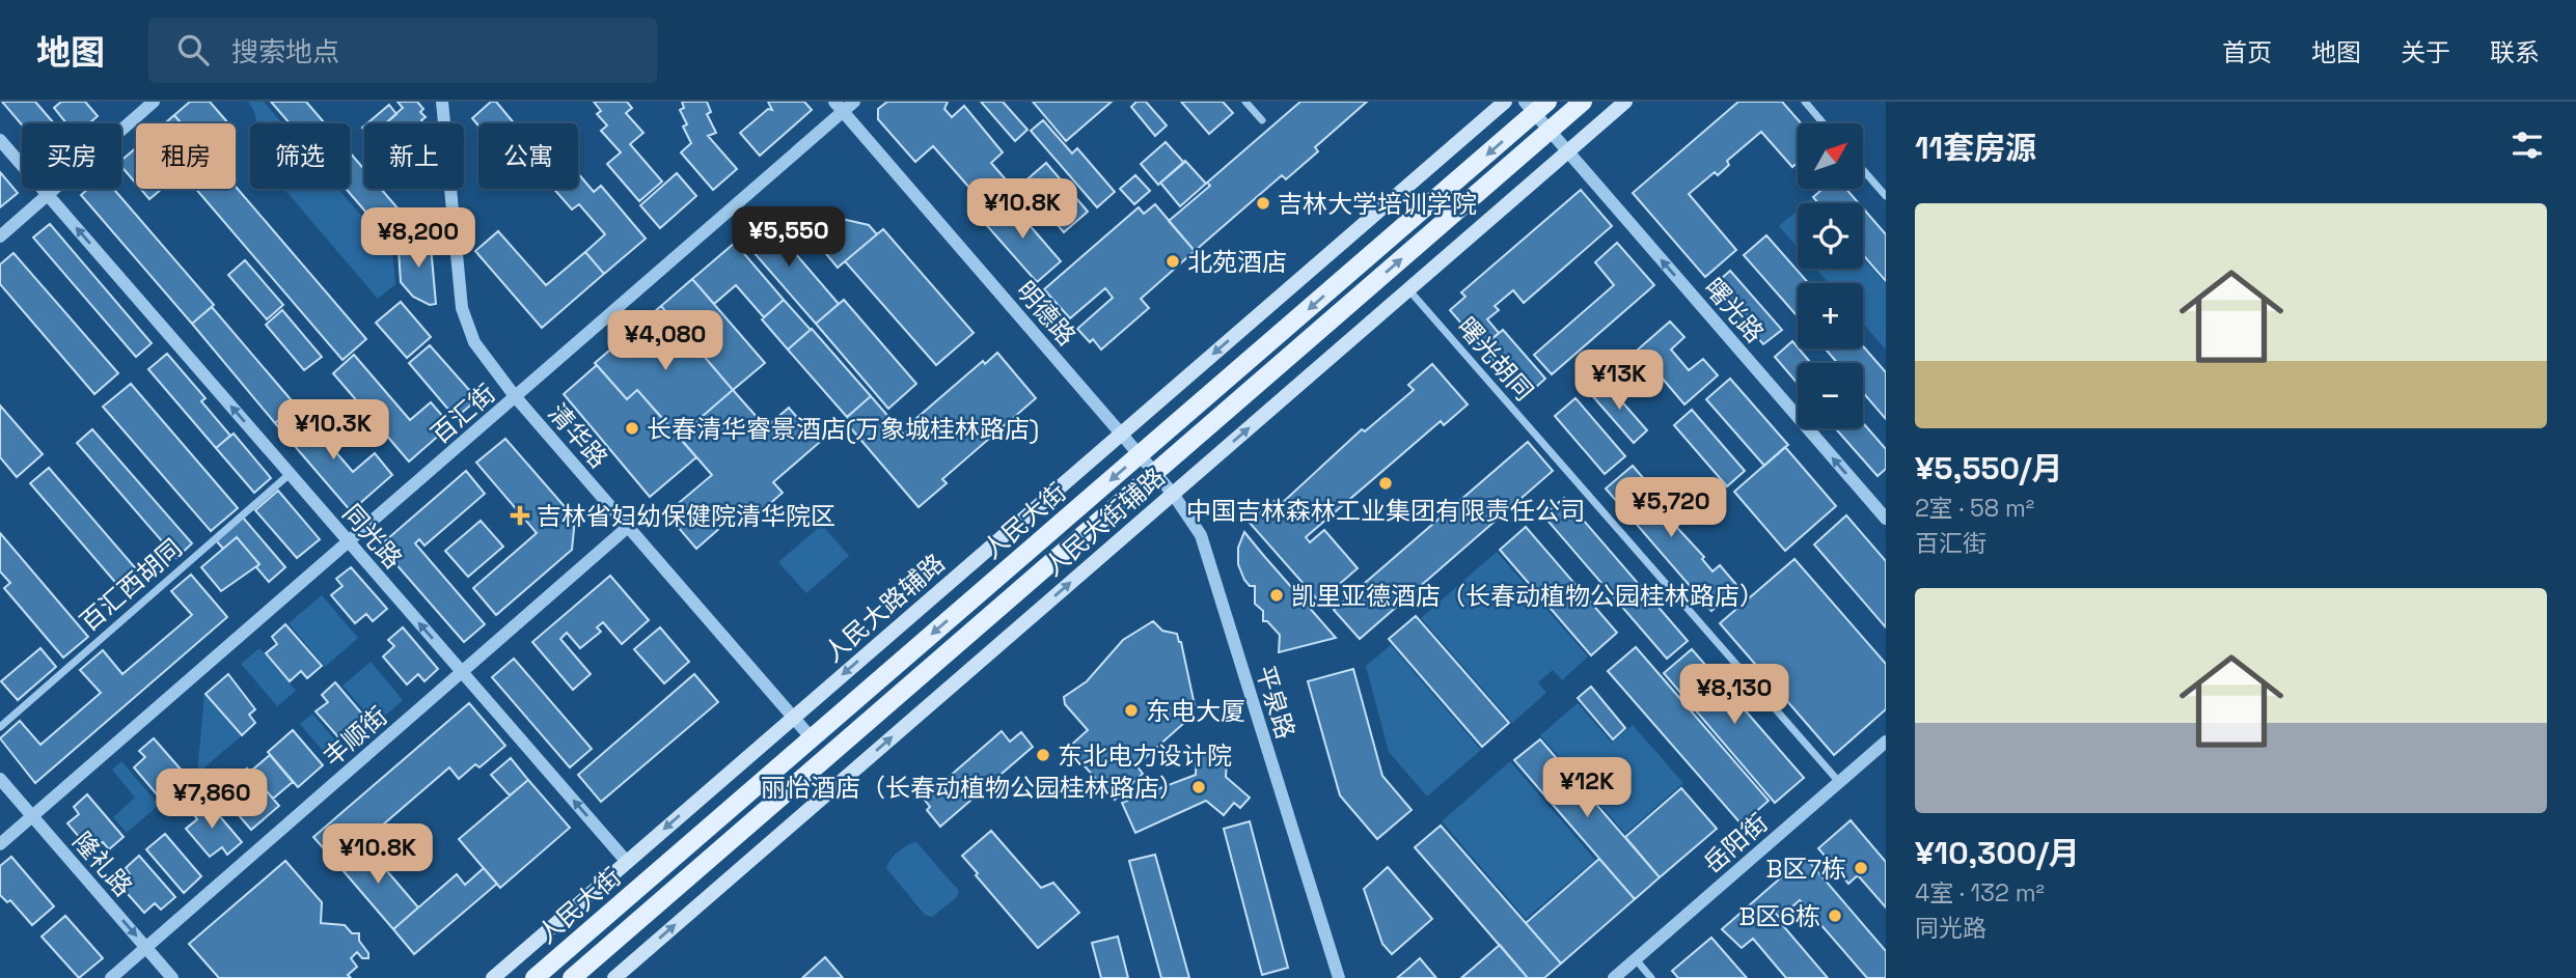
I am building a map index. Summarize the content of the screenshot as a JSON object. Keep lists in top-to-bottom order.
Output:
{
  "streets": {
    "main road": ["人民大街", "人民大街辅路", "人民大路辅路"],
    "street": [
      "曙光路",
      "明德路",
      "曙光胡同",
      "百汇街",
      "清华路",
      "同光路",
      "百汇西胡同",
      "平泉路",
      "丰顺街",
      "岳阳街",
      "隆礼路"
    ]
  },
  "crossings": [
    ["曙光路", "人民大街"],
    ["曙光路", "人民大街辅路"],
    ["明德路", "百汇街"],
    ["明德路", "人民大街"],
    ["明德路", "人民大路辅路"],
    ["明德路", "平泉路"],
    ["曙光胡同", "人民大街辅路"],
    ["曙光胡同", "岳阳街"],
    ["百汇街", "清华路"],
    ["百汇街", "同光路"],
    ["百汇街", "隆礼路"],
    ["清华路", "人民大街"],
    ["清华路", "人民大路辅路"],
    ["清华路", "丰顺街"],
    ["人民大街", "平泉路"],
    ["人民大街辅路", "平泉路"],
    ["同光路", "百汇西胡同"],
    ["同光路", "人民大路辅路"],
    ["同光路", "丰顺街"],
    ["丰顺街", "隆礼路"]
  ],
  "one_way": [
    "曙光路",
    "人民大街辅路",
    "同光路",
    "人民大路辅路",
    "隆礼路"
  ],
  "places": {
    "other": [
      "吉林大学培训学院",
      "北苑酒店",
      "长春清华睿景酒店(万象城桂林路店)",
      "中国吉林森林工业集团有限责任公司",
      "凯里亚德酒店（长春动植物公园桂林路店）",
      "东电大厦",
      "东北电力设计院",
      "丽怡酒店（长春动植物公园桂林路店）",
      "B区7栋",
      "B区6栋"
    ],
    "health": ["吉林省妇幼保健院清华院区"]
  },
  "north": "top right",
  "page": {
    "header": "地图",
    "search": "搜索地点",
    "nav": [
      "首页",
      "地图",
      "关于",
      "联系"
    ],
    "heading": "11套房源",
    "map_buttons": ["+", "−"],
    "chip": [
      "买房",
      "租房",
      "筛选",
      "新上",
      "公寓"
    ],
    "price": [
      "¥10.8K",
      "¥5,550",
      "¥8,200",
      "¥4,080",
      "¥13K",
      "¥10.3K",
      "¥5,720",
      "¥8,130",
      "¥12K",
      "¥7,860",
      "¥10.8K"
    ],
    "list": [
      {
        "name": "¥5,550/月",
        "note": "2室 · 58 m² · 百汇街"
      },
      {
        "name": "¥10,300/月",
        "note": "4室 · 132 m² · 同光路"
      }
    ]
  }
}
